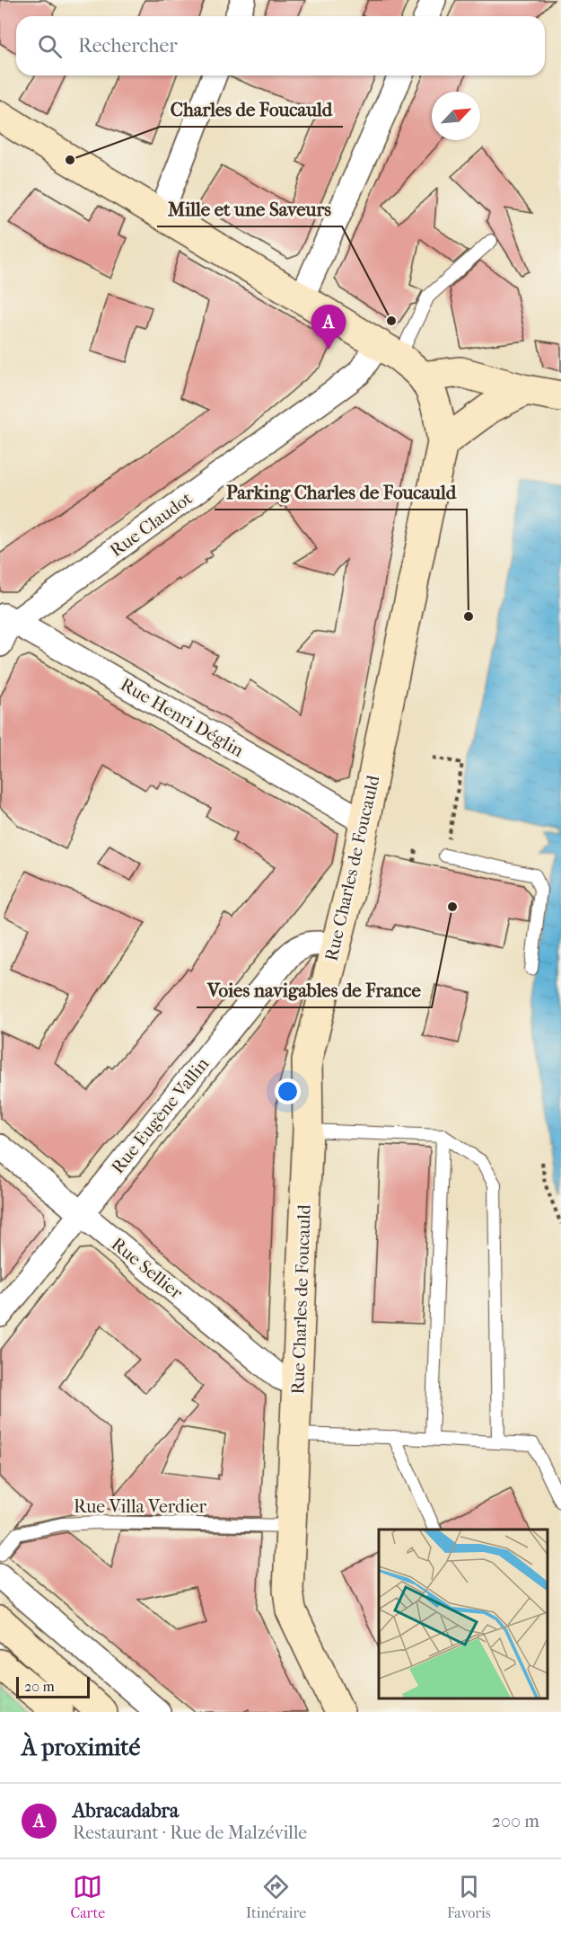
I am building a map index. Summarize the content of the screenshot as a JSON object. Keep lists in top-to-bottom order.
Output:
{
  "streets": {
    "main road": ["Rue Charles de Foucauld"],
    "street": [
      "Rue Claudot",
      "Rue Henri Déglin",
      "Rue Eugène Vallin",
      "Rue Sellier"
    ],
    "lane": ["Rue Villa Verdier"]
  },
  "crossings": [
    ["Rue Claudot", "Rue Henri Déglin"],
    ["Rue Henri Déglin", "Rue Charles de Foucauld"],
    ["Rue Charles de Foucauld", "Rue Eugène Vallin"],
    ["Rue Charles de Foucauld", "Rue Sellier"],
    ["Rue Charles de Foucauld", "Rue Villa Verdier"],
    ["Rue Eugène Vallin", "Rue Sellier"]
  ],
  "places": [
    "Charles de Foucauld",
    "Mille et une Saveurs",
    "Parking Charles de Foucauld",
    "Voies navigables de France"
  ],
  "scale_bar": "20 m",
  "north": "top right",
  "page": {
    "search": "Rechercher",
    "pins": "A",
    "scale": "20 m",
    "heading": "À proximité",
    "list": [
      {
        "mark": "A",
        "name": "Abracadabra",
        "note": "Restaurant · Rue de Malzéville",
        "value": "200 m"
      }
    ],
    "nav": ["Carte", "Itinéraire", "Favoris"]
  }
}
